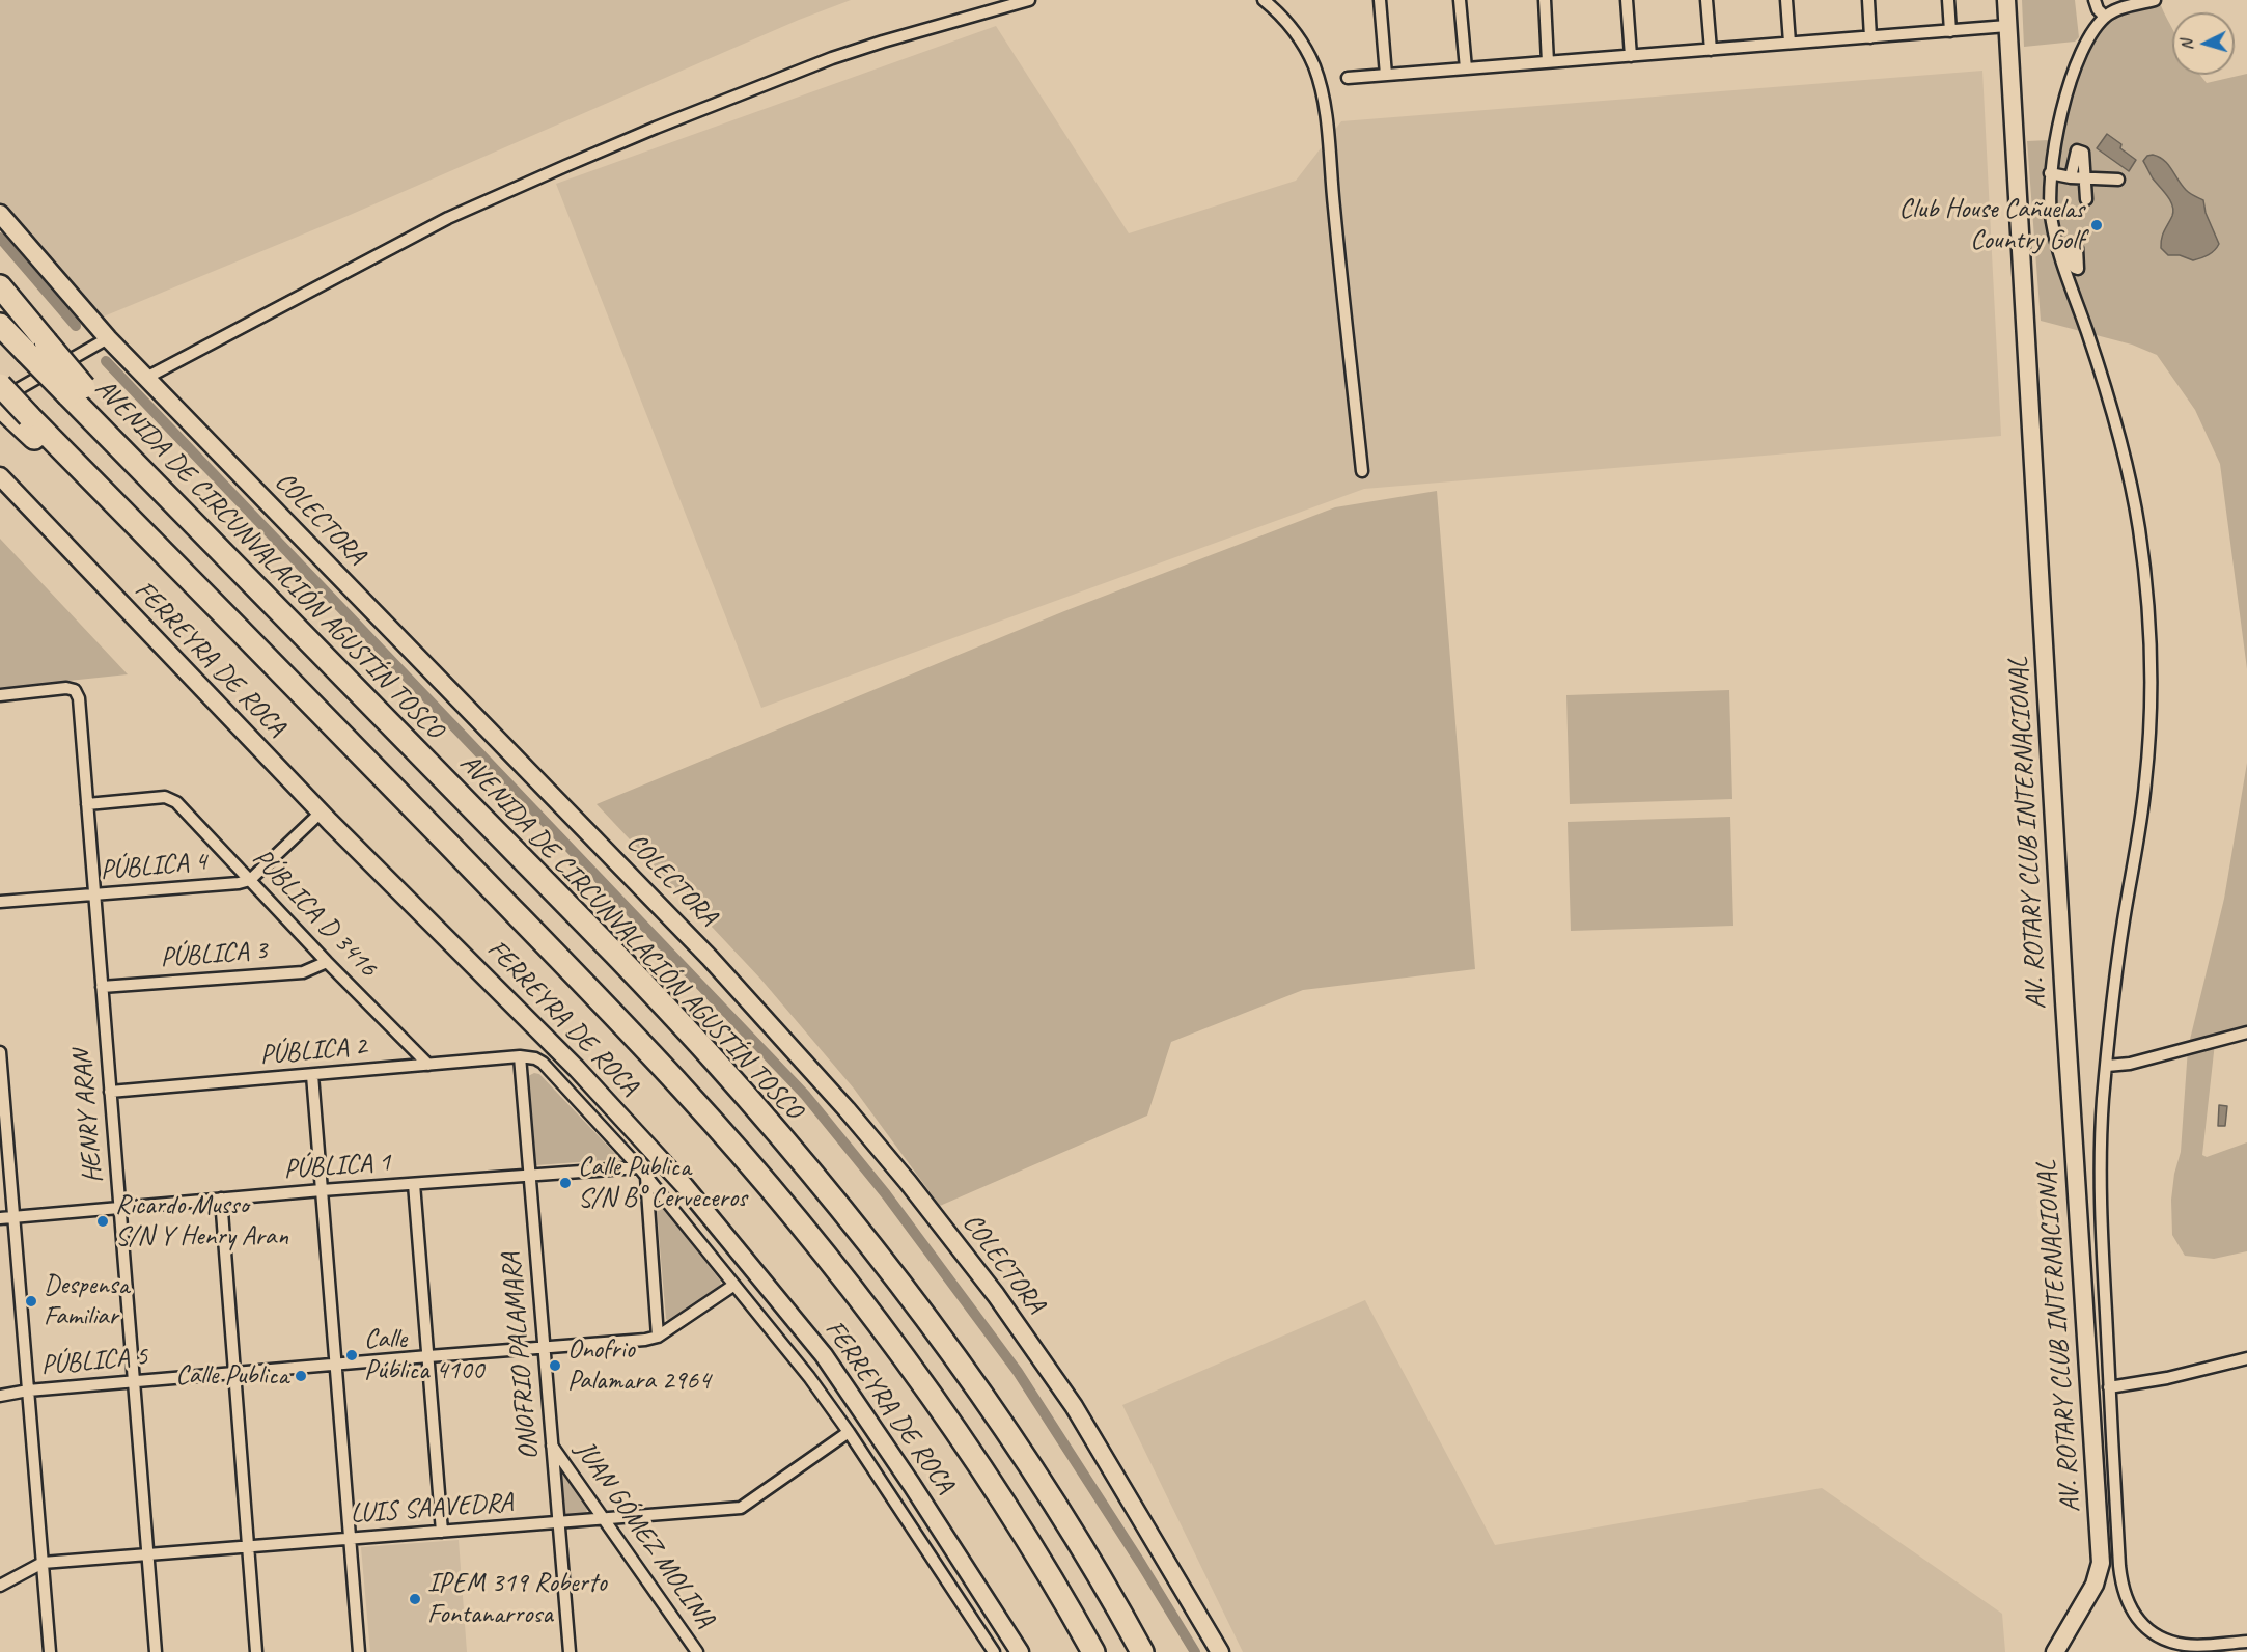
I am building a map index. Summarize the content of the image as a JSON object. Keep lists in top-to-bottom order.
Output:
{
  "streets": {
    "highway": ["AVENIDA DE CIRCUNVALACIÓN AGUSTÍN TOSCO"],
    "street": [
      "COLECTORA",
      "FERREYRA DE ROCA",
      "AV. ROTARY CLUB INTERNACIONAL",
      "PÚBLICA 4",
      "PÚBLICA D 3416",
      "PÚBLICA 3",
      "PÚBLICA 2",
      "HENRY ARAN",
      "PÚBLICA 1",
      "ONOFRIO PALAMARA",
      "PÚBLICA 5",
      "LUIS SAAVEDRA",
      "JUAN GÓMEZ MOLINA"
    ]
  },
  "crossings": [
    ["FERREYRA DE ROCA", "LUIS SAAVEDRA"],
    ["PÚBLICA 4", "PÚBLICA D 3416"],
    ["PÚBLICA 4", "HENRY ARAN"],
    ["PÚBLICA D 3416", "PÚBLICA 3"],
    ["PÚBLICA D 3416", "PÚBLICA 2"],
    ["PÚBLICA D 3416", "HENRY ARAN"],
    ["PÚBLICA 3", "HENRY ARAN"],
    ["PÚBLICA 2", "HENRY ARAN"],
    ["PÚBLICA 2", "ONOFRIO PALAMARA"],
    ["HENRY ARAN", "PÚBLICA 1"],
    ["HENRY ARAN", "PÚBLICA 5"],
    ["HENRY ARAN", "LUIS SAAVEDRA"],
    ["PÚBLICA 1", "ONOFRIO PALAMARA"],
    ["ONOFRIO PALAMARA", "PÚBLICA 5"],
    ["ONOFRIO PALAMARA", "LUIS SAAVEDRA"],
    ["ONOFRIO PALAMARA", "JUAN GÓMEZ MOLINA"],
    ["LUIS SAAVEDRA", "JUAN GÓMEZ MOLINA"]
  ],
  "places": [
    "Club House Cañuelas Country Golf",
    "Calle Publica S/N B° Cerveceros",
    "Ricardo Musso S/N Y Henry Aran",
    "Despensa Familiar",
    "Calle Pública 4100",
    "Onofrio Palamara 2964",
    "Calle Publica",
    "IPEM 319 Roberto Fontanarrosa"
  ],
  "north": "left"
}
